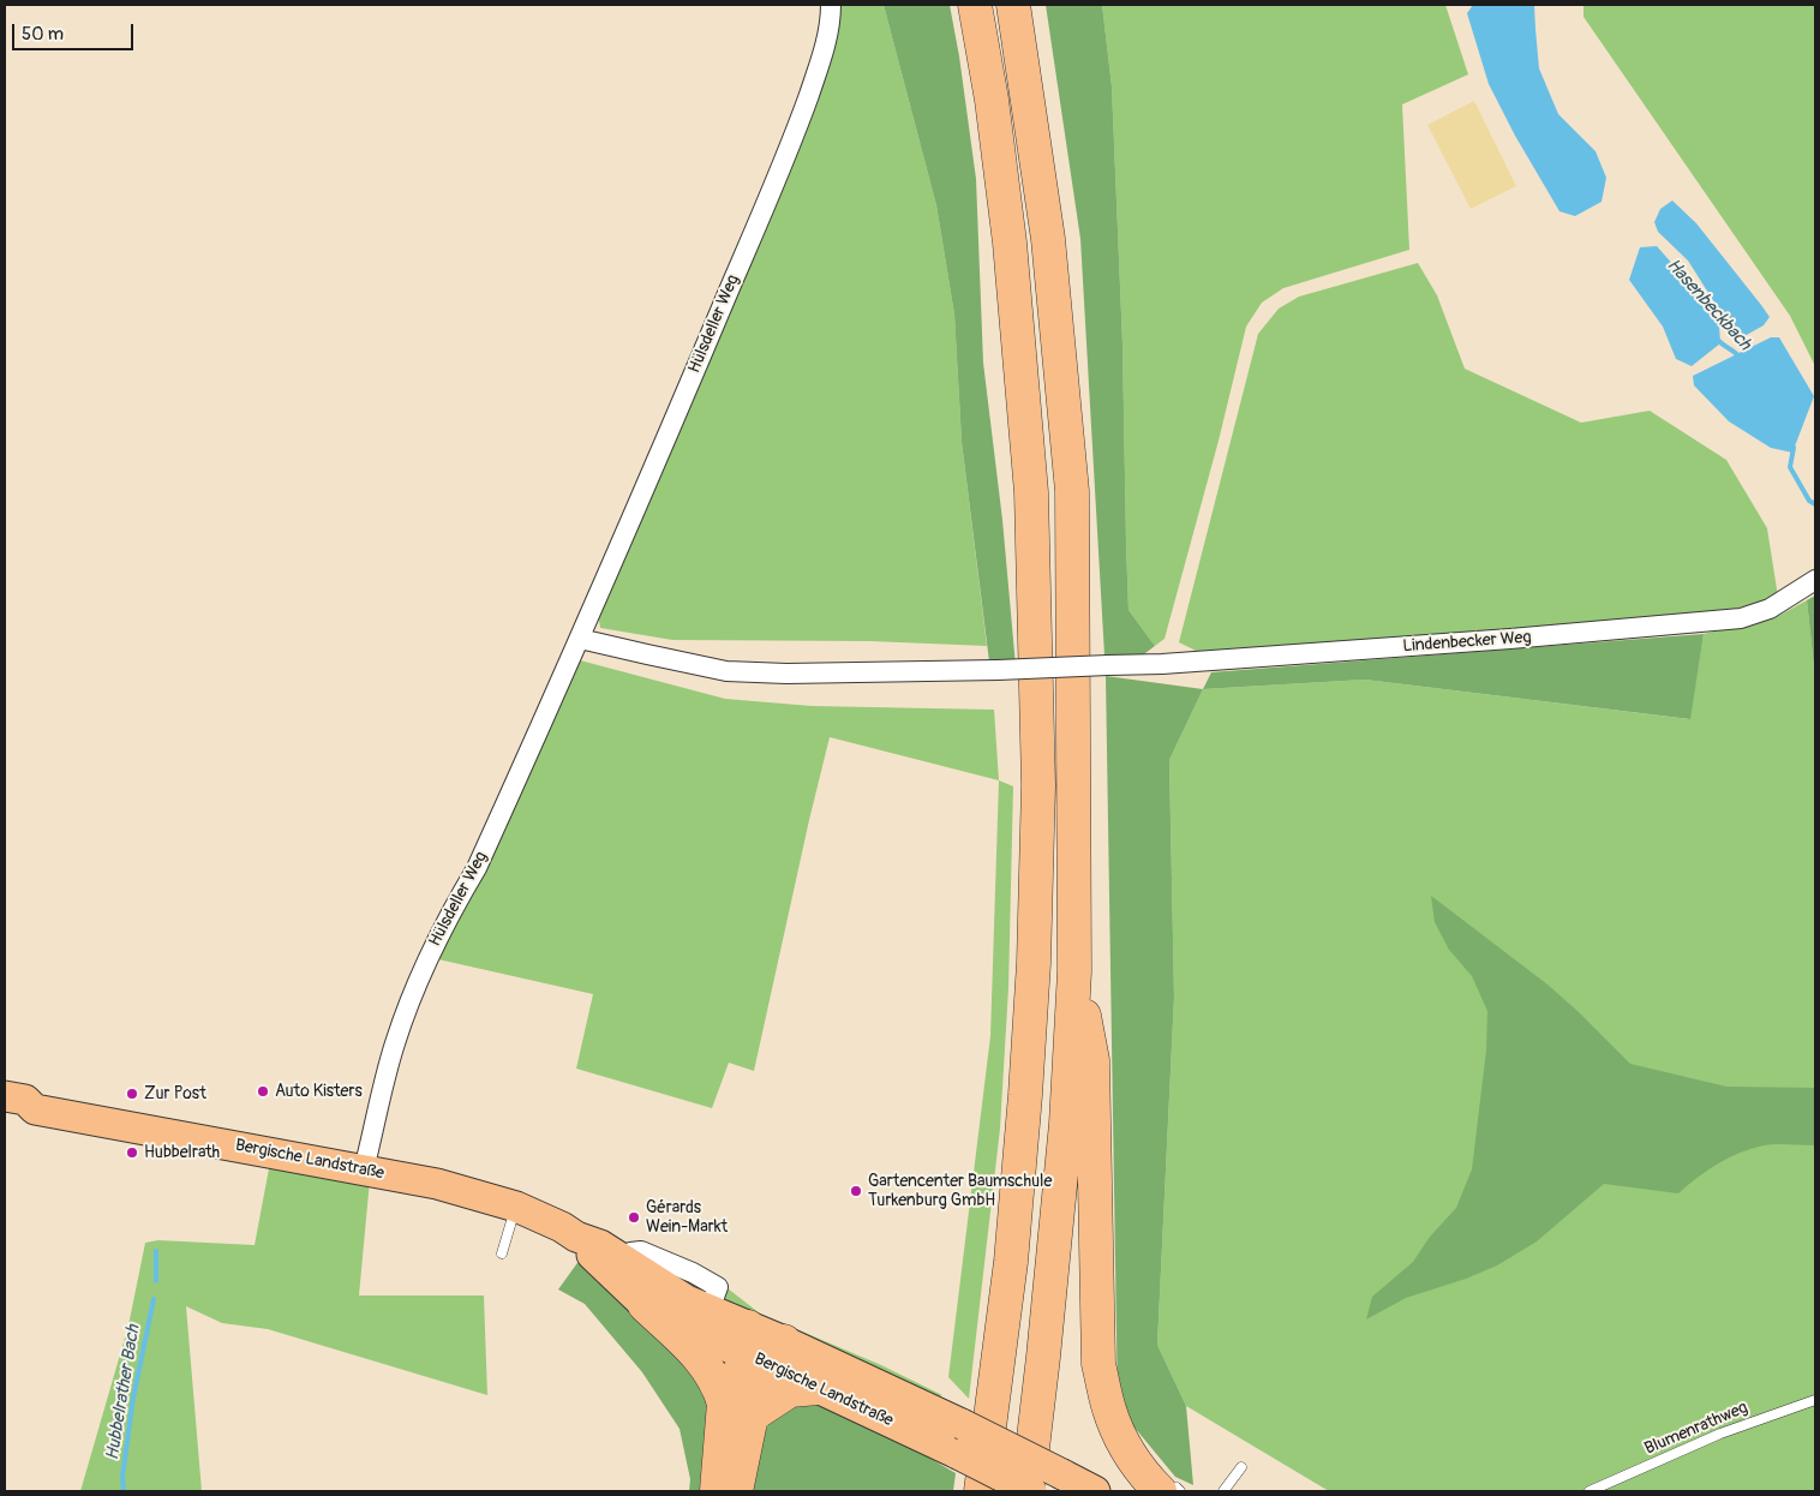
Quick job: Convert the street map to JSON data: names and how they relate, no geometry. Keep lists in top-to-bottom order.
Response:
{
  "streets": {
    "main road": ["Bergische Landstraße"],
    "street": ["Hülsdeller Weg", "Lindenbecker Weg"],
    "lane": ["Blumenrathweg"]
  },
  "crossings": [
    ["Hülsdeller Weg", "Lindenbecker Weg"],
    ["Hülsdeller Weg", "Bergische Landstraße"]
  ],
  "water": ["Hasenbeckbach", "Hubbelrather Bach"],
  "places": [
    "Auto Kisters",
    "Zur Post",
    "Hubbelrath",
    "Gartencenter Baumschule Turkenburg GmbH",
    "Gérards Wein-Markt"
  ],
  "scale_bar": "50 m"
}
